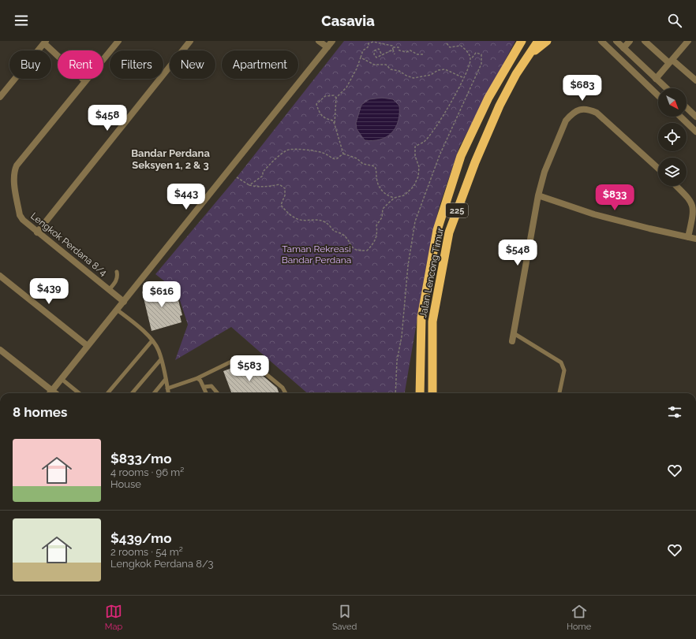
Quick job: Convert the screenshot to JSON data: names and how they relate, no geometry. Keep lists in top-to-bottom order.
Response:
{
  "streets": {
    "highway": ["225", "Jalan Lencong Timur"],
    "street": ["Lengkok Perdana 8/4"]
  },
  "districts": ["Bandar Perdana Seksyen 1, 2 & 3"],
  "parks": ["Taman Rekreasi Bandar Perdana"],
  "north": "bottom right",
  "page": {
    "header": "Casavia",
    "chip": [
      "Buy",
      "Rent",
      "Filters",
      "New",
      "Apartment"
    ],
    "price": [
      "$683",
      "$458",
      "$443",
      "$833",
      "$548",
      "$439",
      "$616",
      "$583"
    ],
    "heading": "8 homes",
    "list": [
      {
        "name": "$833/mo",
        "note": "4 rooms · 96 m² · House"
      },
      {
        "name": "$439/mo",
        "note": "2 rooms · 54 m² · Lengkok Perdana 8/3"
      }
    ],
    "tabs": ["Map", "Saved", "Home"]
  }
}
